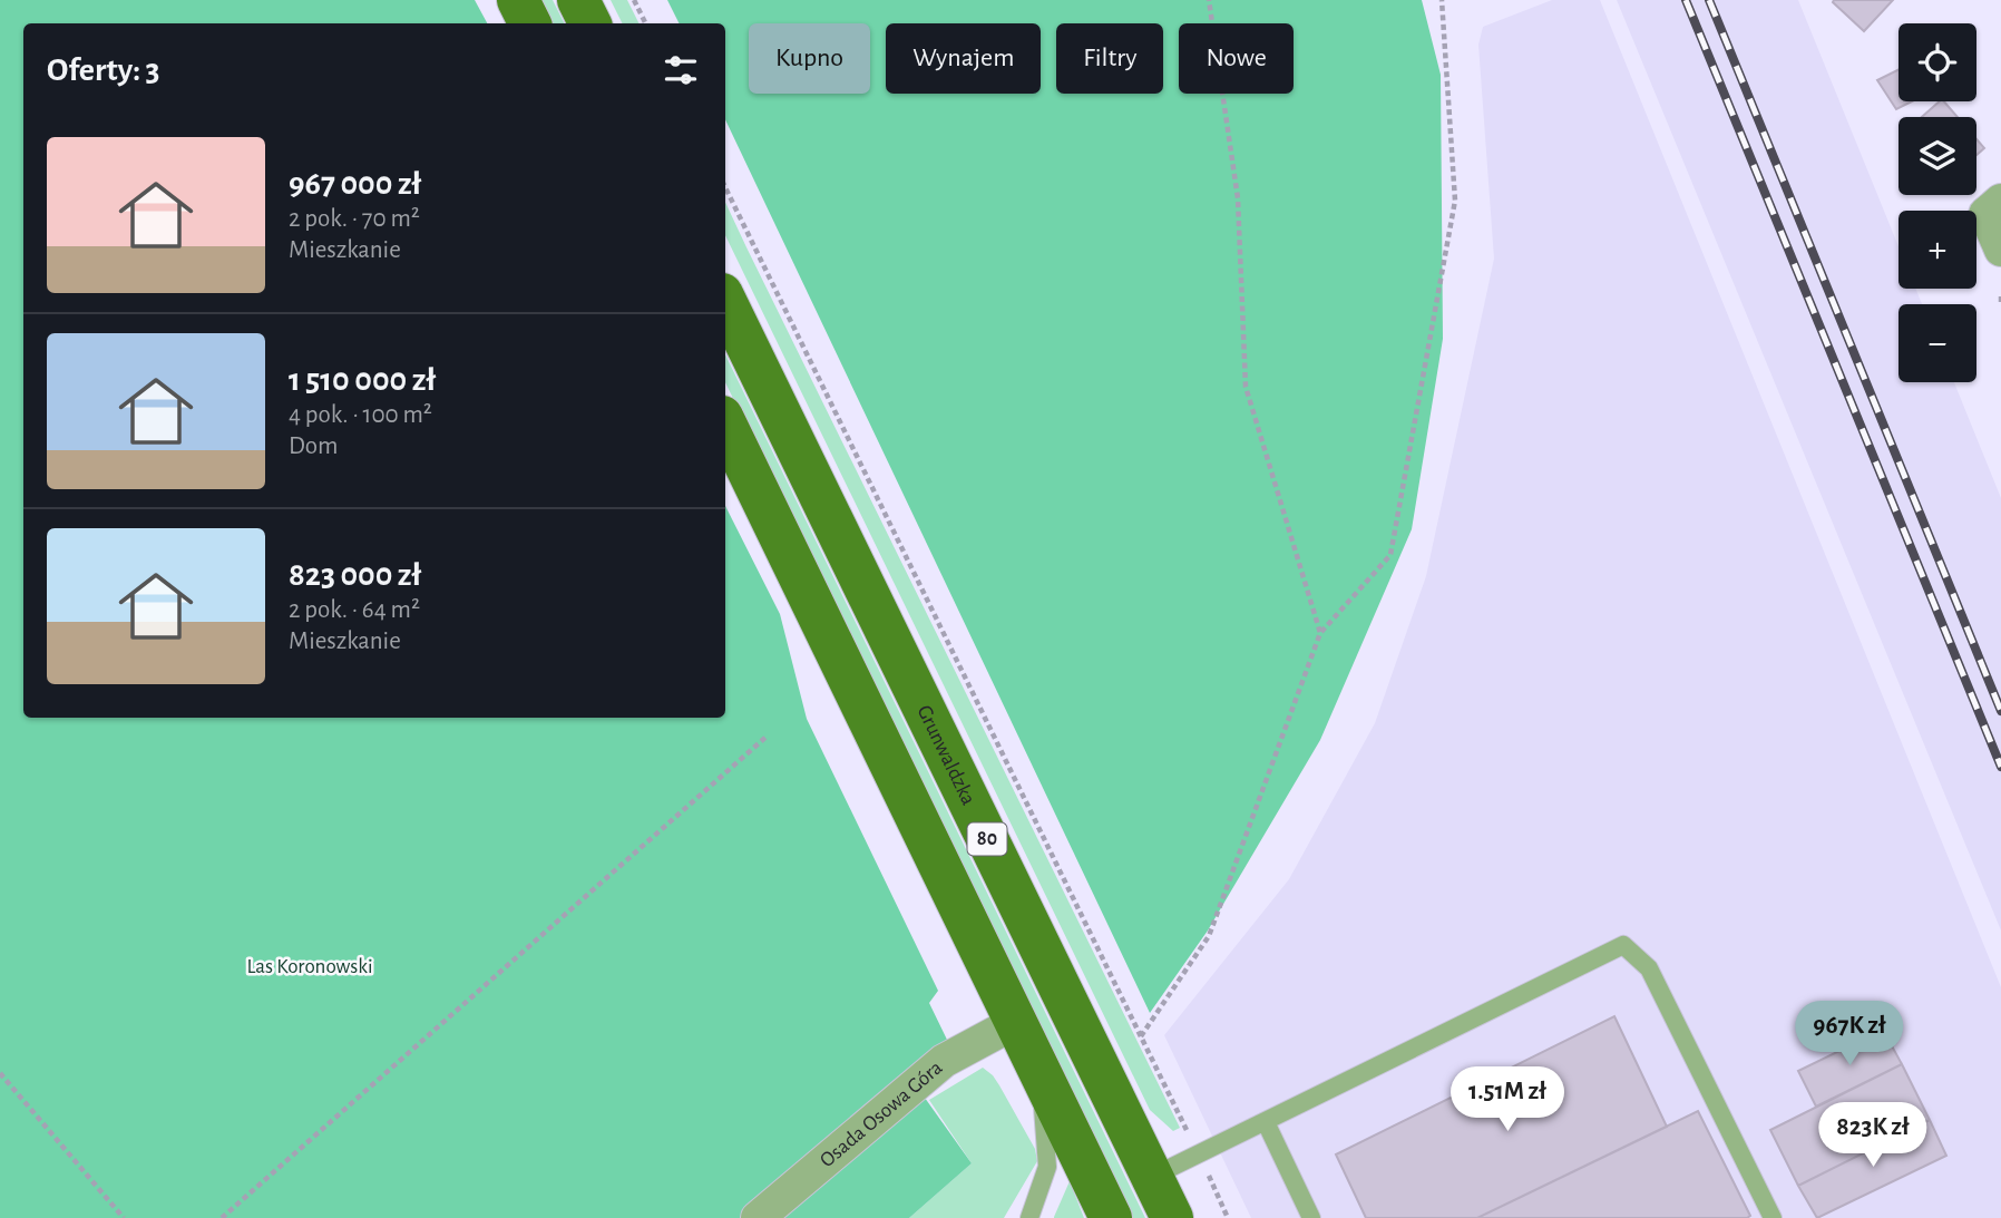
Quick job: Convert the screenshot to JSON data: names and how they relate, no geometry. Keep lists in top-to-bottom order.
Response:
{
  "streets": {
    "main road": ["Grunwaldzka", "80"],
    "street": ["Osada Osowa Góra"]
  },
  "crossings": [
    ["80", "Osada Osowa Góra"]
  ],
  "parks": ["Las Koronowski"],
  "page": {
    "map_buttons": ["+", "−"],
    "chip": [
      "Kupno",
      "Wynajem",
      "Filtry",
      "Nowe"
    ],
    "heading": "Oferty: 3",
    "list": [
      {
        "name": "967 000 zł",
        "note": "2 pok. · 70 m² · Mieszkanie"
      },
      {
        "name": "1 510 000 zł",
        "note": "4 pok. · 100 m² · Dom"
      },
      {
        "name": "823 000 zł",
        "note": "2 pok. · 64 m² · Mieszkanie"
      }
    ],
    "price": ["967K zł", "1.51M zł", "823K zł"]
  }
}
